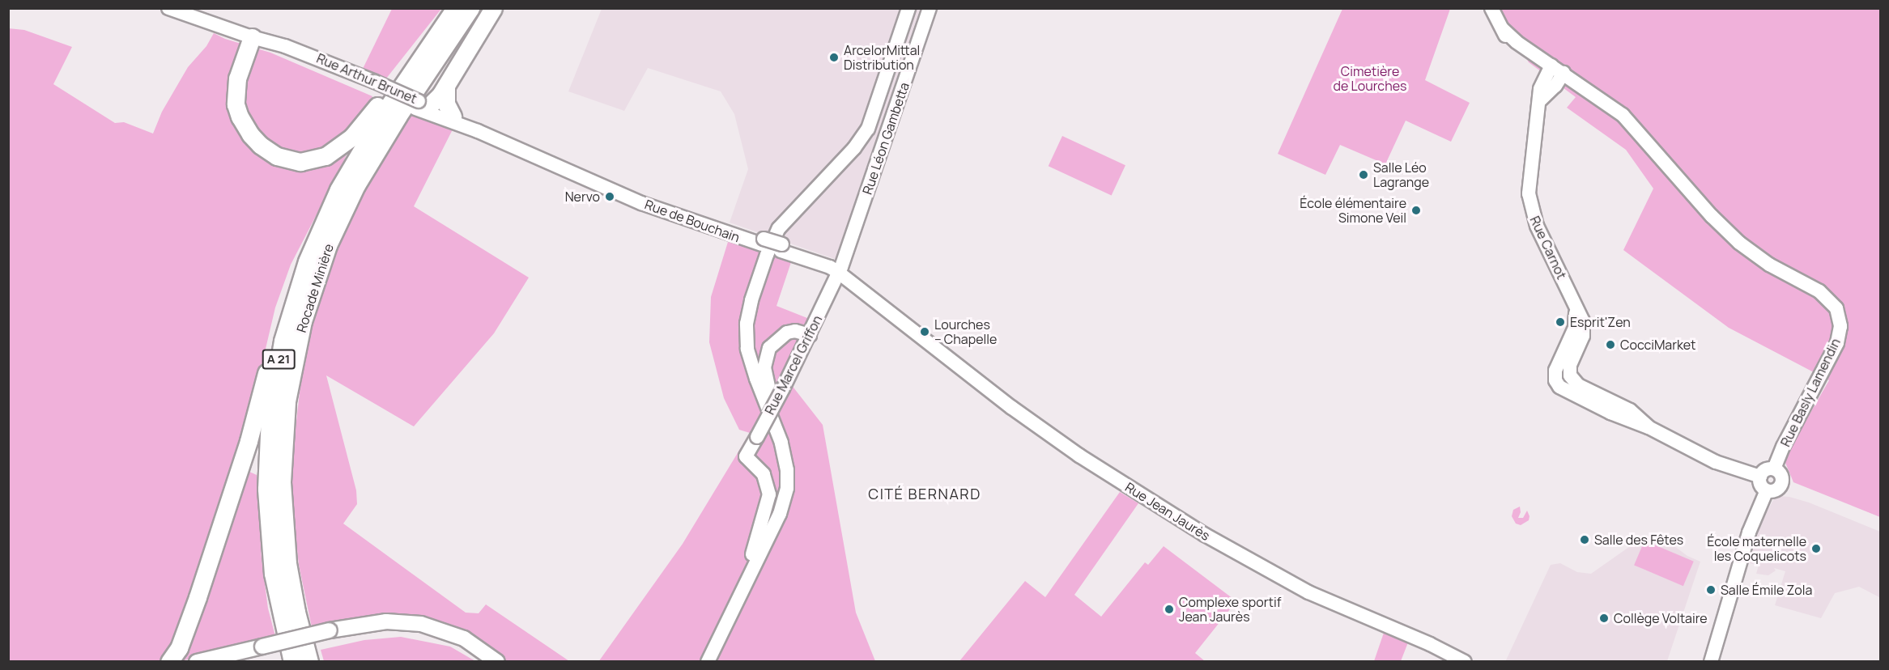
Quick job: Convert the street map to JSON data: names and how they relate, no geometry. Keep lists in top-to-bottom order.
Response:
{
  "streets": {
    "highway": ["Rocade Minière", "A 21"],
    "street": [
      "Rue Arthur Brunet",
      "Rue Léon Gambetta",
      "Rue de Bouchain",
      "Rue Carnot",
      "Rue Marcel Griffon",
      "Rue Basly Lamendin",
      "Rue Jean Jaurès"
    ]
  },
  "crossings": [
    ["Rue Arthur Brunet", "Rue de Bouchain"],
    ["Rue Léon Gambetta", "Rue de Bouchain"],
    ["Rue Léon Gambetta", "Rue Marcel Griffon"],
    ["Rue Léon Gambetta", "Rue Jean Jaurès"],
    ["Rue de Bouchain", "Rue Marcel Griffon"],
    ["Rue de Bouchain", "Rue Jean Jaurès"],
    ["Rue Carnot", "Rue Basly Lamendin"],
    ["Rue Marcel Griffon", "Rue Jean Jaurès"]
  ],
  "districts": ["CITÉ BERNARD"],
  "parks": ["Cimetière de Lourches"],
  "places": [
    "ArcelorMittal Distribution",
    "Salle Léo Lagrange",
    "Nervo",
    "École élémentaire Simone Veil",
    "Esprit'Zen",
    "Lourches – Chapelle",
    "CocciMarket",
    "Salle des Fêtes",
    "École maternelle les Coquelicots",
    "Salle Émile Zola",
    "Complexe sportif Jean Jaurès",
    "Collège Voltaire"
  ]
}
